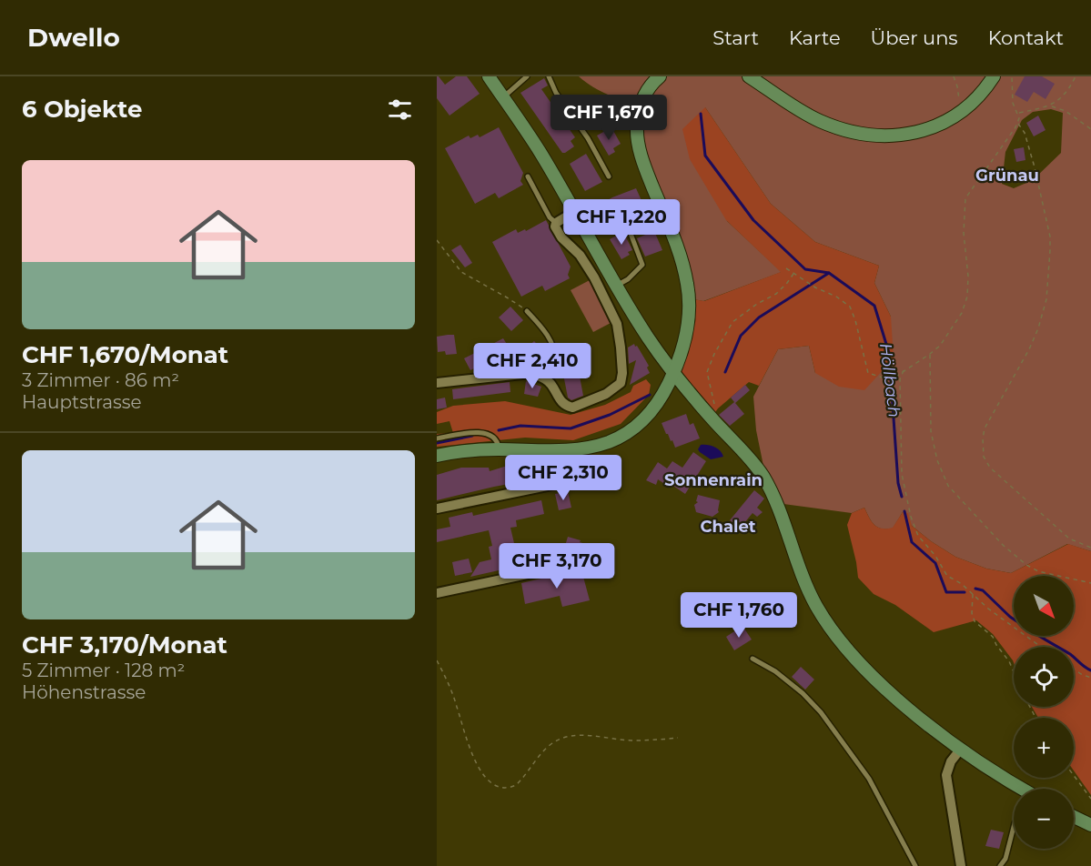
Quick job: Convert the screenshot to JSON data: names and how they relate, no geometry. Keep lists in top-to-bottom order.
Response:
{
  "districts": ["Grünau", "Sonnenrain", "Chalet"],
  "water": ["Höllbach"],
  "north": "bottom right",
  "page": {
    "header": "Dwello",
    "nav": [
      "Start",
      "Karte",
      "Über uns",
      "Kontakt"
    ],
    "heading": "6 Objekte",
    "price": [
      "CHF 1,670",
      "CHF 1,220",
      "CHF 2,410",
      "CHF 2,310",
      "CHF 3,170",
      "CHF 1,760"
    ],
    "list": [
      {
        "name": "CHF 1,670/Monat",
        "note": "3 Zimmer · 86 m² · Hauptstrasse"
      },
      {
        "name": "CHF 3,170/Monat",
        "note": "5 Zimmer · 128 m² · Höhenstrasse"
      }
    ],
    "map_buttons": ["+", "−"]
  }
}
